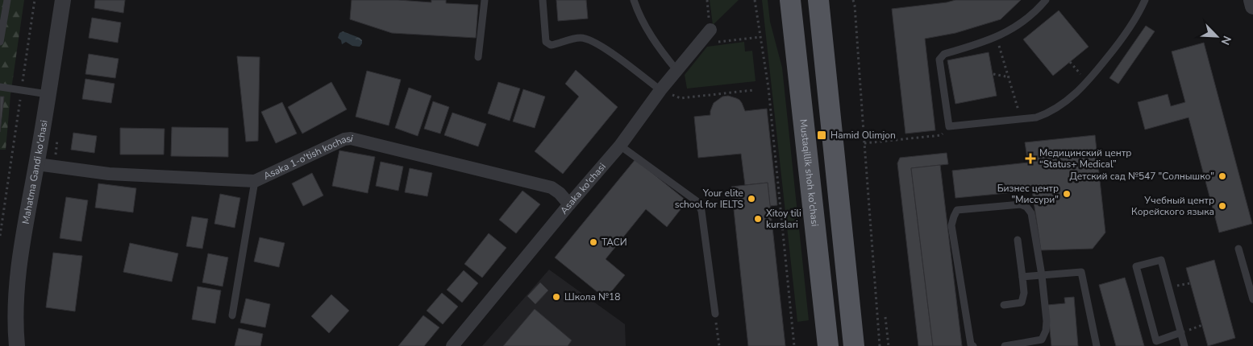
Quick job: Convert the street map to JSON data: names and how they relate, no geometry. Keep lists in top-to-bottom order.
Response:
{
  "streets": {
    "main road": ["Mustaqillik shoh ko'chasi"],
    "street": ["Asaka 1-o'tish kochasi", "Mahatma Gandi ko'chasi", "Asaka ko'chasi"]
  },
  "crossings": [
    ["Asaka 1-o'tish kochasi", "Mahatma Gandi ko'chasi"],
    ["Asaka 1-o'tish kochasi", "Asaka ko'chasi"]
  ],
  "places": {
    "transit": ["Hamid Olimjon"],
    "health": ["Медицинский центр “Status+ Medical”"],
    "other": [
      "Детский сад №547 \"Солнышко\"",
      "Бизнес центр \"Миссури\"",
      "Your elite school for IELTS",
      "Учебный центр Корейского языка",
      "Xitoy tili kurslari",
      "ТАСИ",
      "Школа №18"
    ]
  },
  "north": "bottom right"
}
